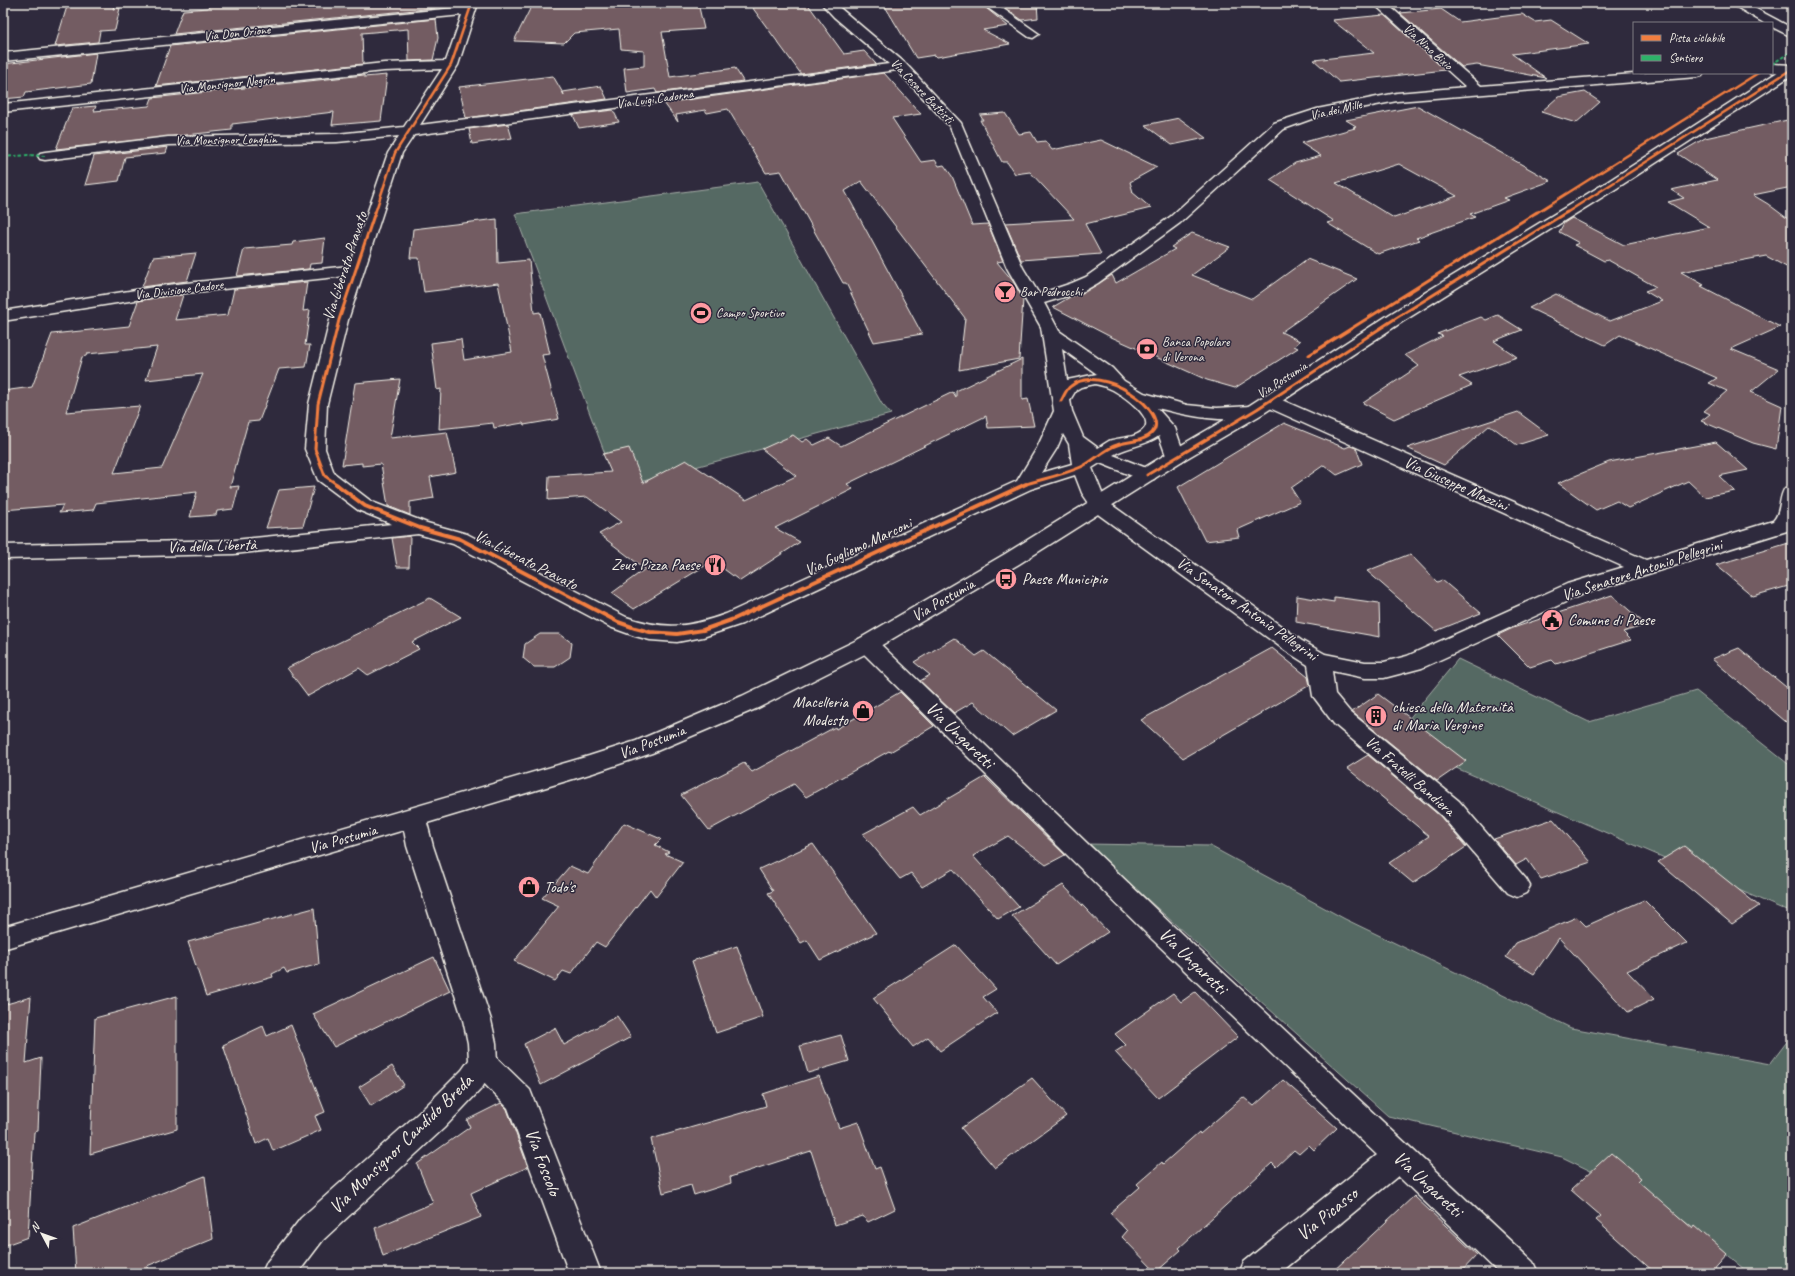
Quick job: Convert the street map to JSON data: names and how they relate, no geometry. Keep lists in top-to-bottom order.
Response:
{
  "streets": {
    "street": [
      "Via Don Orione",
      "Via Nino Bixio",
      "Via Monsignor Negrin",
      "Via Cesare Battisti",
      "Via Luigi Cadorna",
      "Via dei Mille",
      "Via Monsignor Longhin",
      "Via Liberato Pravato",
      "Via Divisione Cadore",
      "Via Postumia",
      "Via Giuseppe Mazzini",
      "Via della Libertà",
      "Via Gugliemo Marconi",
      "Via Senatore Antonio Pellegrini",
      "Via Ungaretti",
      "Via Fratelli Bandiera",
      "Via Monsignor Candido Breda",
      "Via Foscolo",
      "Via Picasso"
    ]
  },
  "crossings": [
    ["Via Don Orione", "Via Liberato Pravato"],
    ["Via Nino Bixio", "Via dei Mille"],
    ["Via Monsignor Negrin", "Via Liberato Pravato"],
    ["Via Cesare Battisti", "Via Luigi Cadorna"],
    ["Via Cesare Battisti", "Via dei Mille"],
    ["Via Luigi Cadorna", "Via Monsignor Longhin"],
    ["Via Luigi Cadorna", "Via Liberato Pravato"],
    ["Via Monsignor Longhin", "Via Liberato Pravato"],
    ["Via Liberato Pravato", "Via Divisione Cadore"],
    ["Via Liberato Pravato", "Via della Libertà"],
    ["Via Liberato Pravato", "Via Gugliemo Marconi"],
    ["Via Postumia", "Via Giuseppe Mazzini"],
    ["Via Postumia", "Via Senatore Antonio Pellegrini"],
    ["Via Postumia", "Via Ungaretti"],
    ["Via Postumia", "Via Monsignor Candido Breda"],
    ["Via Giuseppe Mazzini", "Via Senatore Antonio Pellegrini"],
    ["Via Senatore Antonio Pellegrini", "Via Fratelli Bandiera"],
    ["Via Ungaretti", "Via Picasso"],
    ["Via Monsignor Candido Breda", "Via Foscolo"]
  ],
  "places": {
    "bar": ["Bar Pedrocchi"],
    "sports": ["Campo Sportivo"],
    "bank": ["Banca Popolare di Verona"],
    "restaurant": ["Zeus Pizza Paese"],
    "bus stop": ["Paese Municipio"],
    "public building": ["Comune di Paese"],
    "shop": ["Macelleria Modesto", "Todo's"],
    "building": ["chiesa della Maternità di Maria Vergine"]
  },
  "legend": ["Pista ciclabile", "Sentiero"],
  "north": "top left"
}
